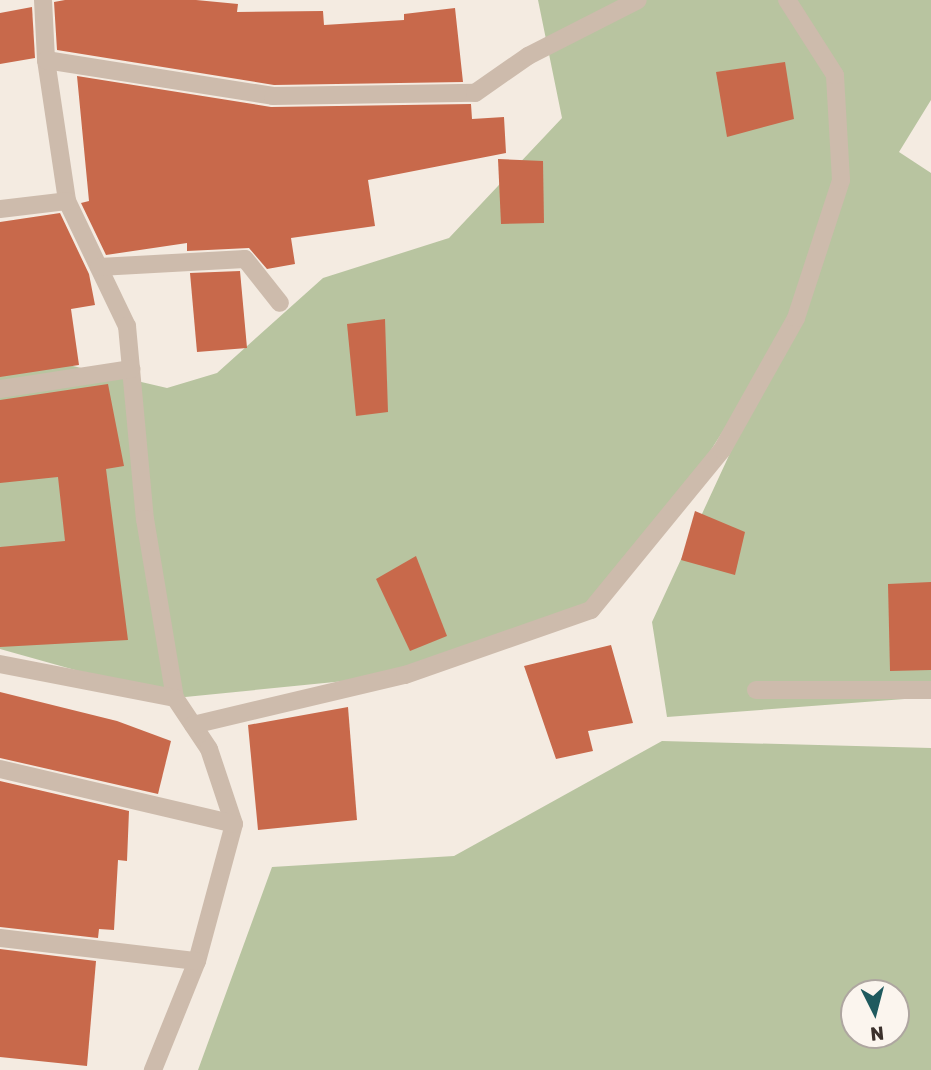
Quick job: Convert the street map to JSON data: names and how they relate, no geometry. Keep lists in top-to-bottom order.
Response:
{
  "north": "bottom"
}
